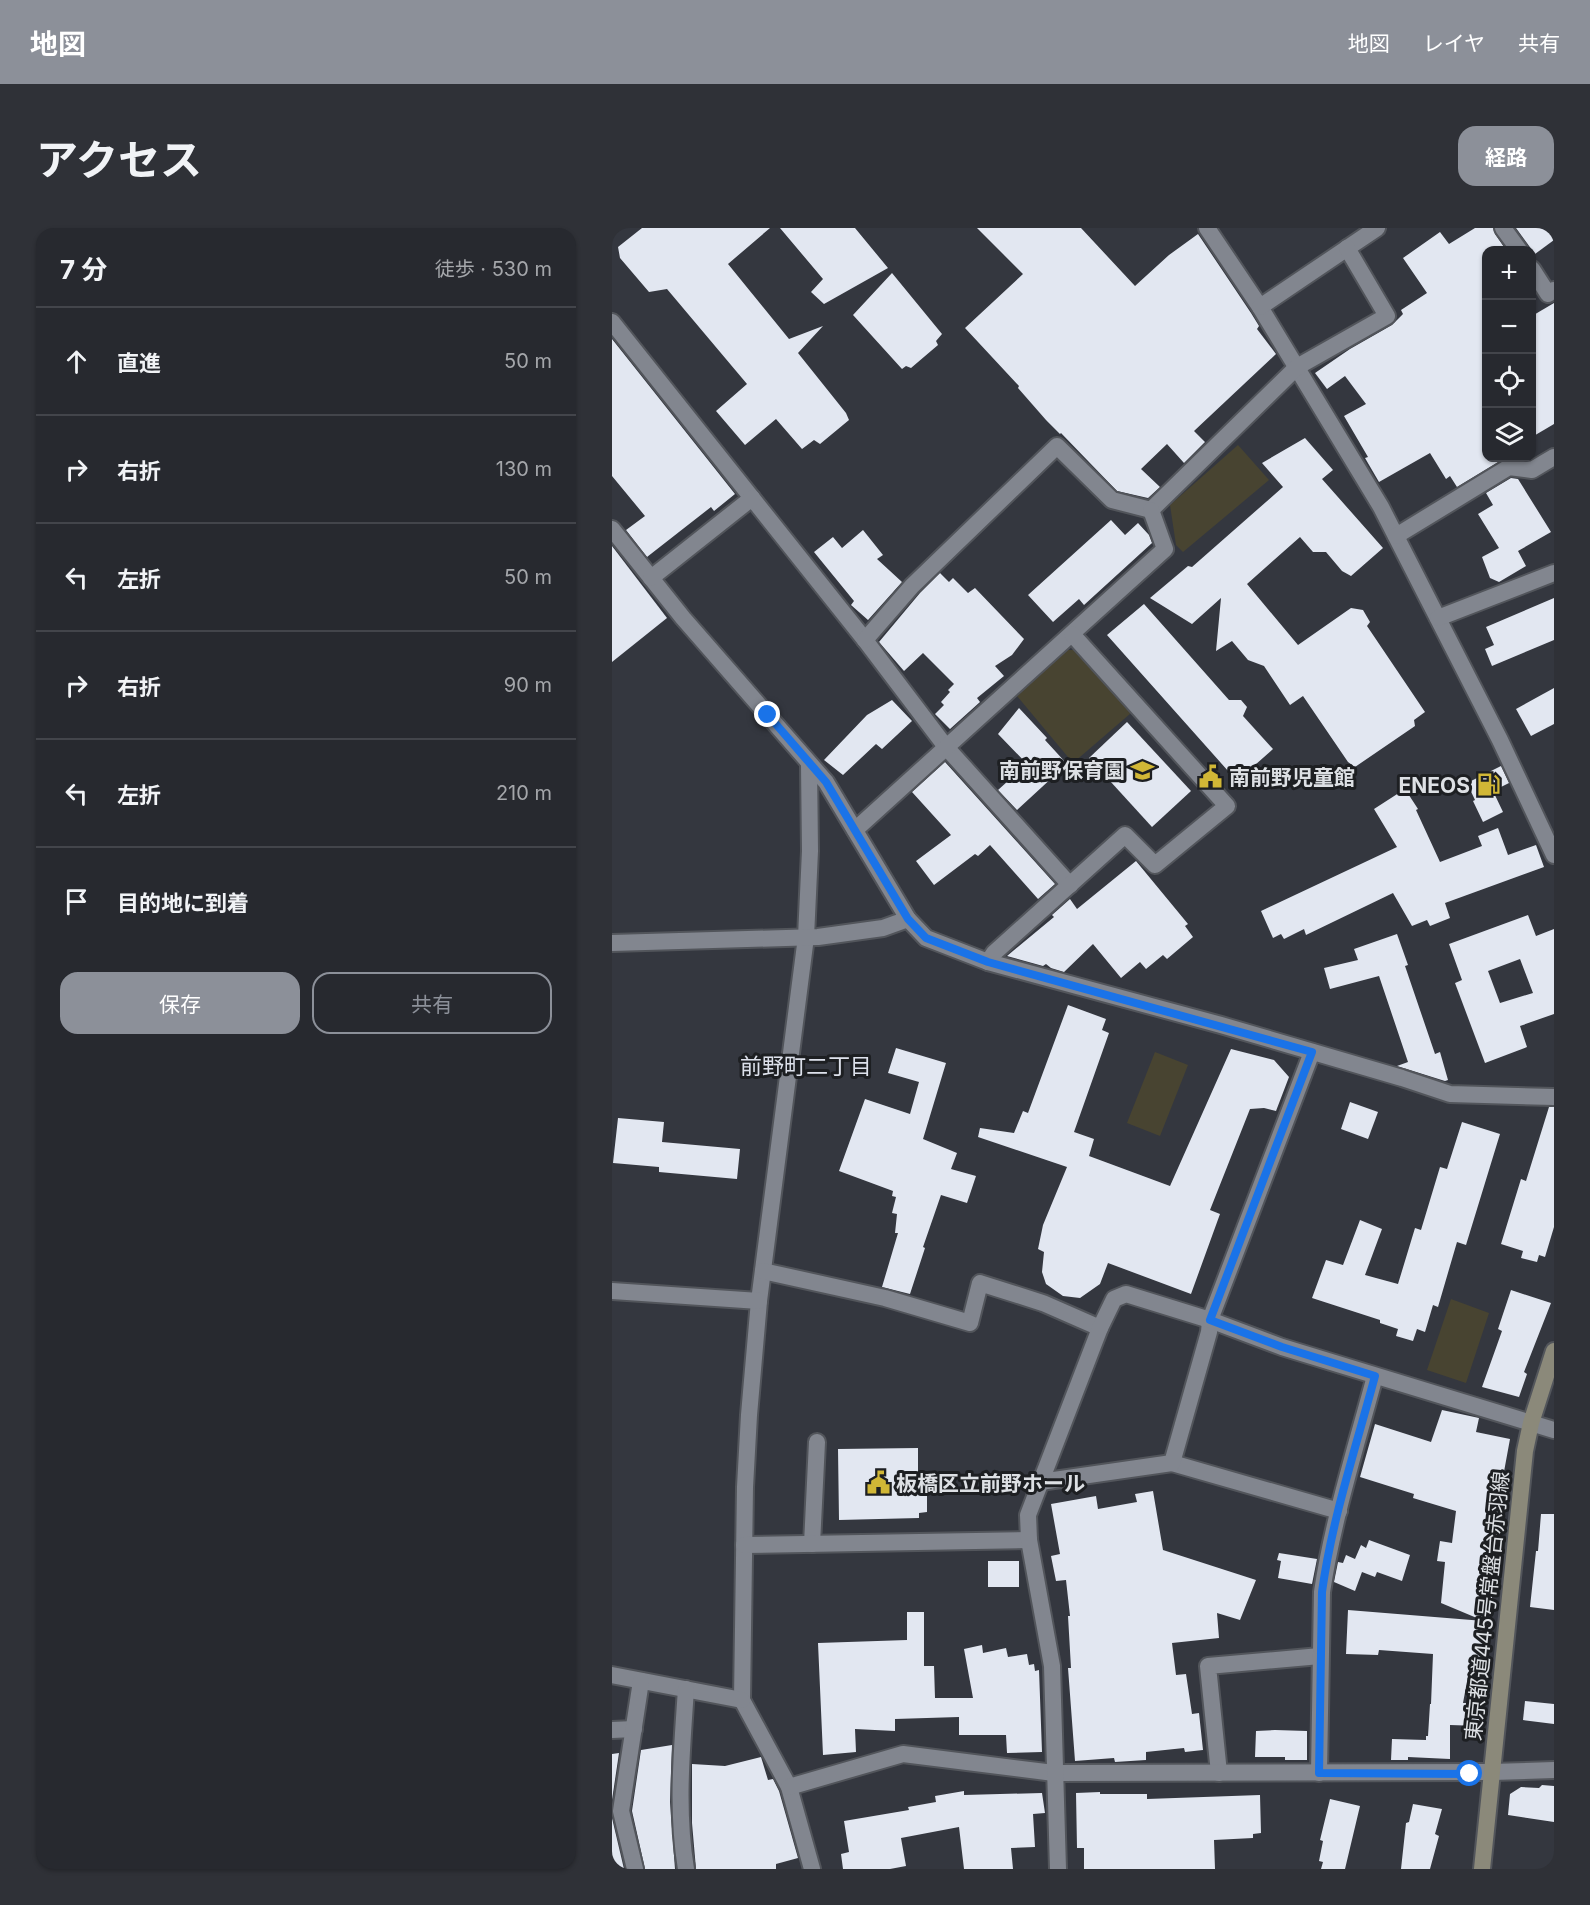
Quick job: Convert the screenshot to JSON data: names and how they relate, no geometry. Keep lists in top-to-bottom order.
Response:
{
  "streets": {
    "main road": ["東京都道445号常盤台赤羽線"]
  },
  "districts": ["前野町二丁目"],
  "places": {
    "school or university": ["南前野保育園"],
    "public building": ["南前野児童館", "板橋区立前野ホール"],
    "fuel station": ["ENEOS"]
  },
  "page": {
    "header": "地図",
    "nav": ["地図", "レイヤ", "共有"],
    "title": "アクセス",
    "buttons": [
      "経路",
      ["保存", "共有"]
    ],
    "heading": ["7 分", "徒歩 · 530 m"],
    "map_buttons": ["+", "−"],
    "list": [
      ["直進", "50 m"],
      ["右折", "130 m"],
      ["左折", "50 m"],
      ["右折", "90 m"],
      ["左折", "210 m"],
      "目的地に到着"
    ]
  }
}
